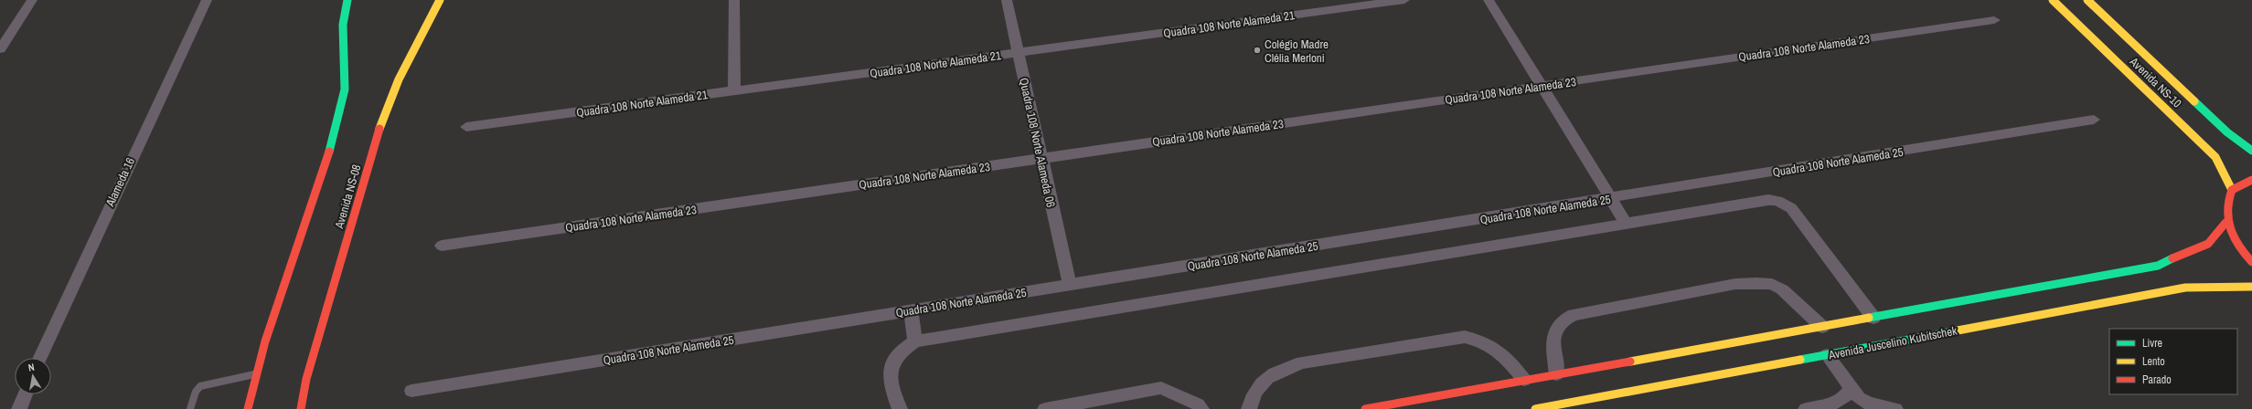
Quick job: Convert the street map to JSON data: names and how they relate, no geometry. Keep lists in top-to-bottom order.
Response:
{
  "streets": {
    "main road": ["Avenida NS-10", "Avenida NS-08", "Avenida Juscelino Kubitschek"],
    "street": [
      "Quadra 108 Norte Alameda 21",
      "Quadra 108 Norte Alameda 23",
      "Quadra 108 Norte Alameda 06",
      "Quadra 108 Norte Alameda 25",
      "Alameda 16"
    ]
  },
  "crossings": [
    ["Quadra 108 Norte Alameda 21", "Quadra 108 Norte Alameda 06"],
    ["Quadra 108 Norte Alameda 23", "Quadra 108 Norte Alameda 06"],
    ["Quadra 108 Norte Alameda 06", "Quadra 108 Norte Alameda 25"]
  ],
  "places": ["Colégio Madre Clélia Merloni"],
  "legend": ["Livre", "Lento", "Parado"],
  "north": "top"
}
